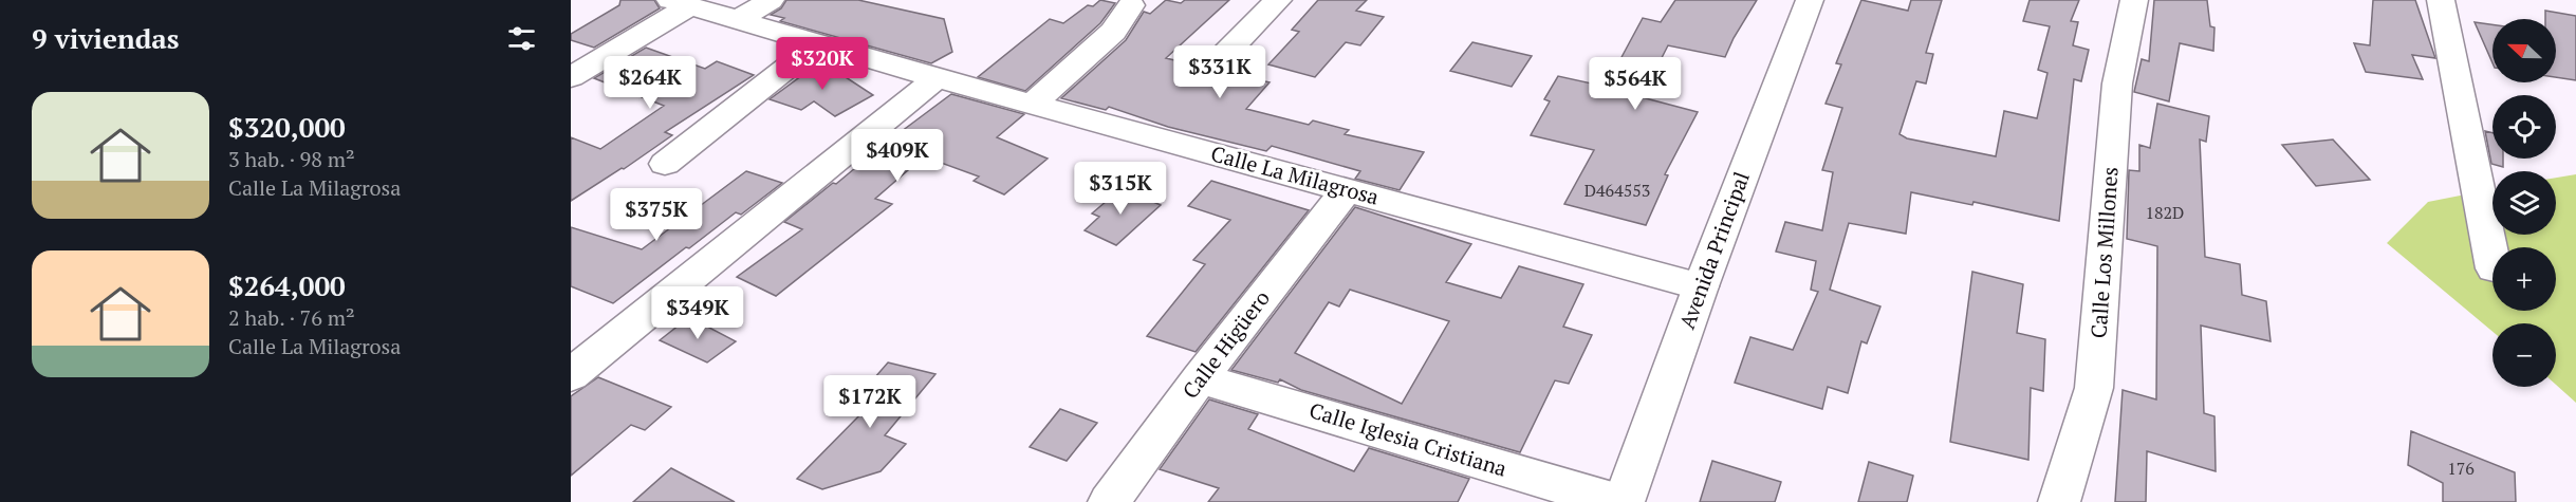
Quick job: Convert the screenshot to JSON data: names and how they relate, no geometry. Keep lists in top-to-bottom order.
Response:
{
  "streets": {
    "street": [
      "Calle La Milagrosa",
      "Avenida Principal",
      "Calle Los Millones",
      "Calle Higüero",
      "Calle Iglesia Cristiana"
    ]
  },
  "crossings": [
    ["Calle La Milagrosa", "Avenida Principal"],
    ["Calle La Milagrosa", "Calle Higüero"],
    ["Calle Higüero", "Calle Iglesia Cristiana"]
  ],
  "house_numbers": ["D464553", "182D", "176"],
  "north": "left",
  "page": {
    "heading": "9 viviendas",
    "map_buttons": ["+", "−"],
    "price": [
      "$320K",
      "$331K",
      "$264K",
      "$564K",
      "$409K",
      "$315K",
      "$375K",
      "$349K",
      "$172K"
    ],
    "list": [
      {
        "name": "$320,000",
        "note": "3 hab. · 98 m² · Calle La Milagrosa"
      },
      {
        "name": "$264,000",
        "note": "2 hab. · 76 m² · Calle La Milagrosa"
      }
    ]
  }
}
